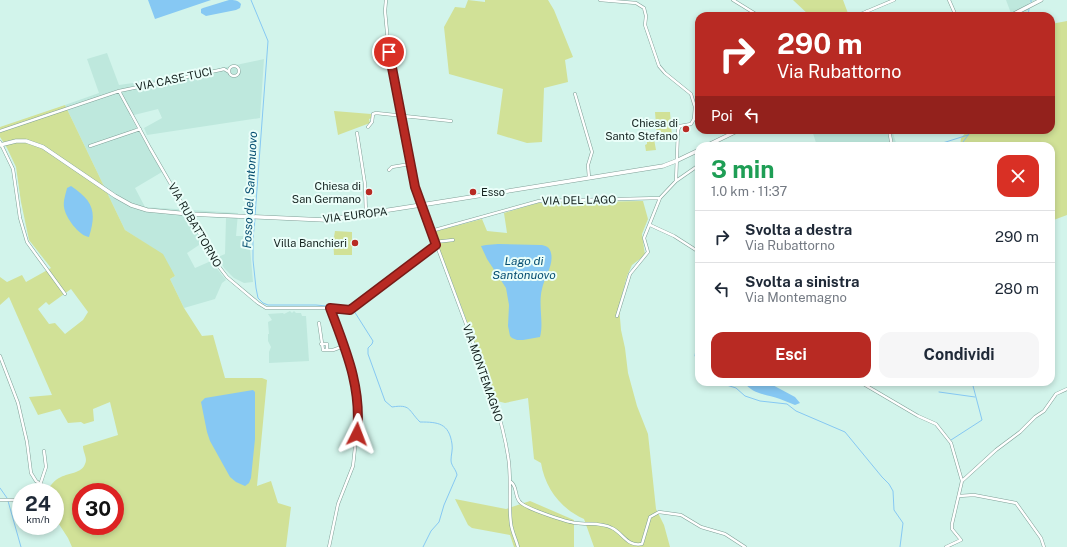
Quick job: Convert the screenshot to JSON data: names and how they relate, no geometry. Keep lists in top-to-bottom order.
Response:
{
  "streets": {
    "main road": ["VIA EUROPA"],
    "street": [
      "VIA CASE TUCI",
      "VIA DEL LAGO",
      "VIA RUBATTORNO",
      "VIA MONTEMAGNO"
    ]
  },
  "crossings": [
    ["VIA CASE TUCI", "VIA RUBATTORNO"],
    ["VIA DEL LAGO", "VIA MONTEMAGNO"],
    ["VIA EUROPA", "VIA RUBATTORNO"],
    ["VIA EUROPA", "VIA MONTEMAGNO"],
    ["VIA RUBATTORNO", "VIA MONTEMAGNO"]
  ],
  "water": ["Fosso del Santonuovo", "Lago di Santonuovo"],
  "places": [
    "Chiesa di Santo Stefano",
    "Chiesa di San Germano",
    "Esso",
    "Villa Banchieri"
  ],
  "page": {
    "turn": ["290 m", "Via Rubattorno"],
    "then": "Poi",
    "heading": ["3 min", "1.0 km · 11:37"],
    "list": [
      {
        "name": "Svolta a destra",
        "note": "Via Rubattorno",
        "value": "290 m"
      },
      {
        "name": "Svolta a sinistra",
        "note": "Via Montemagno",
        "value": "280 m"
      }
    ],
    "buttons": ["Esci", "Condividi"],
    "speed": "24 km/h",
    "limit": "30"
  }
}
